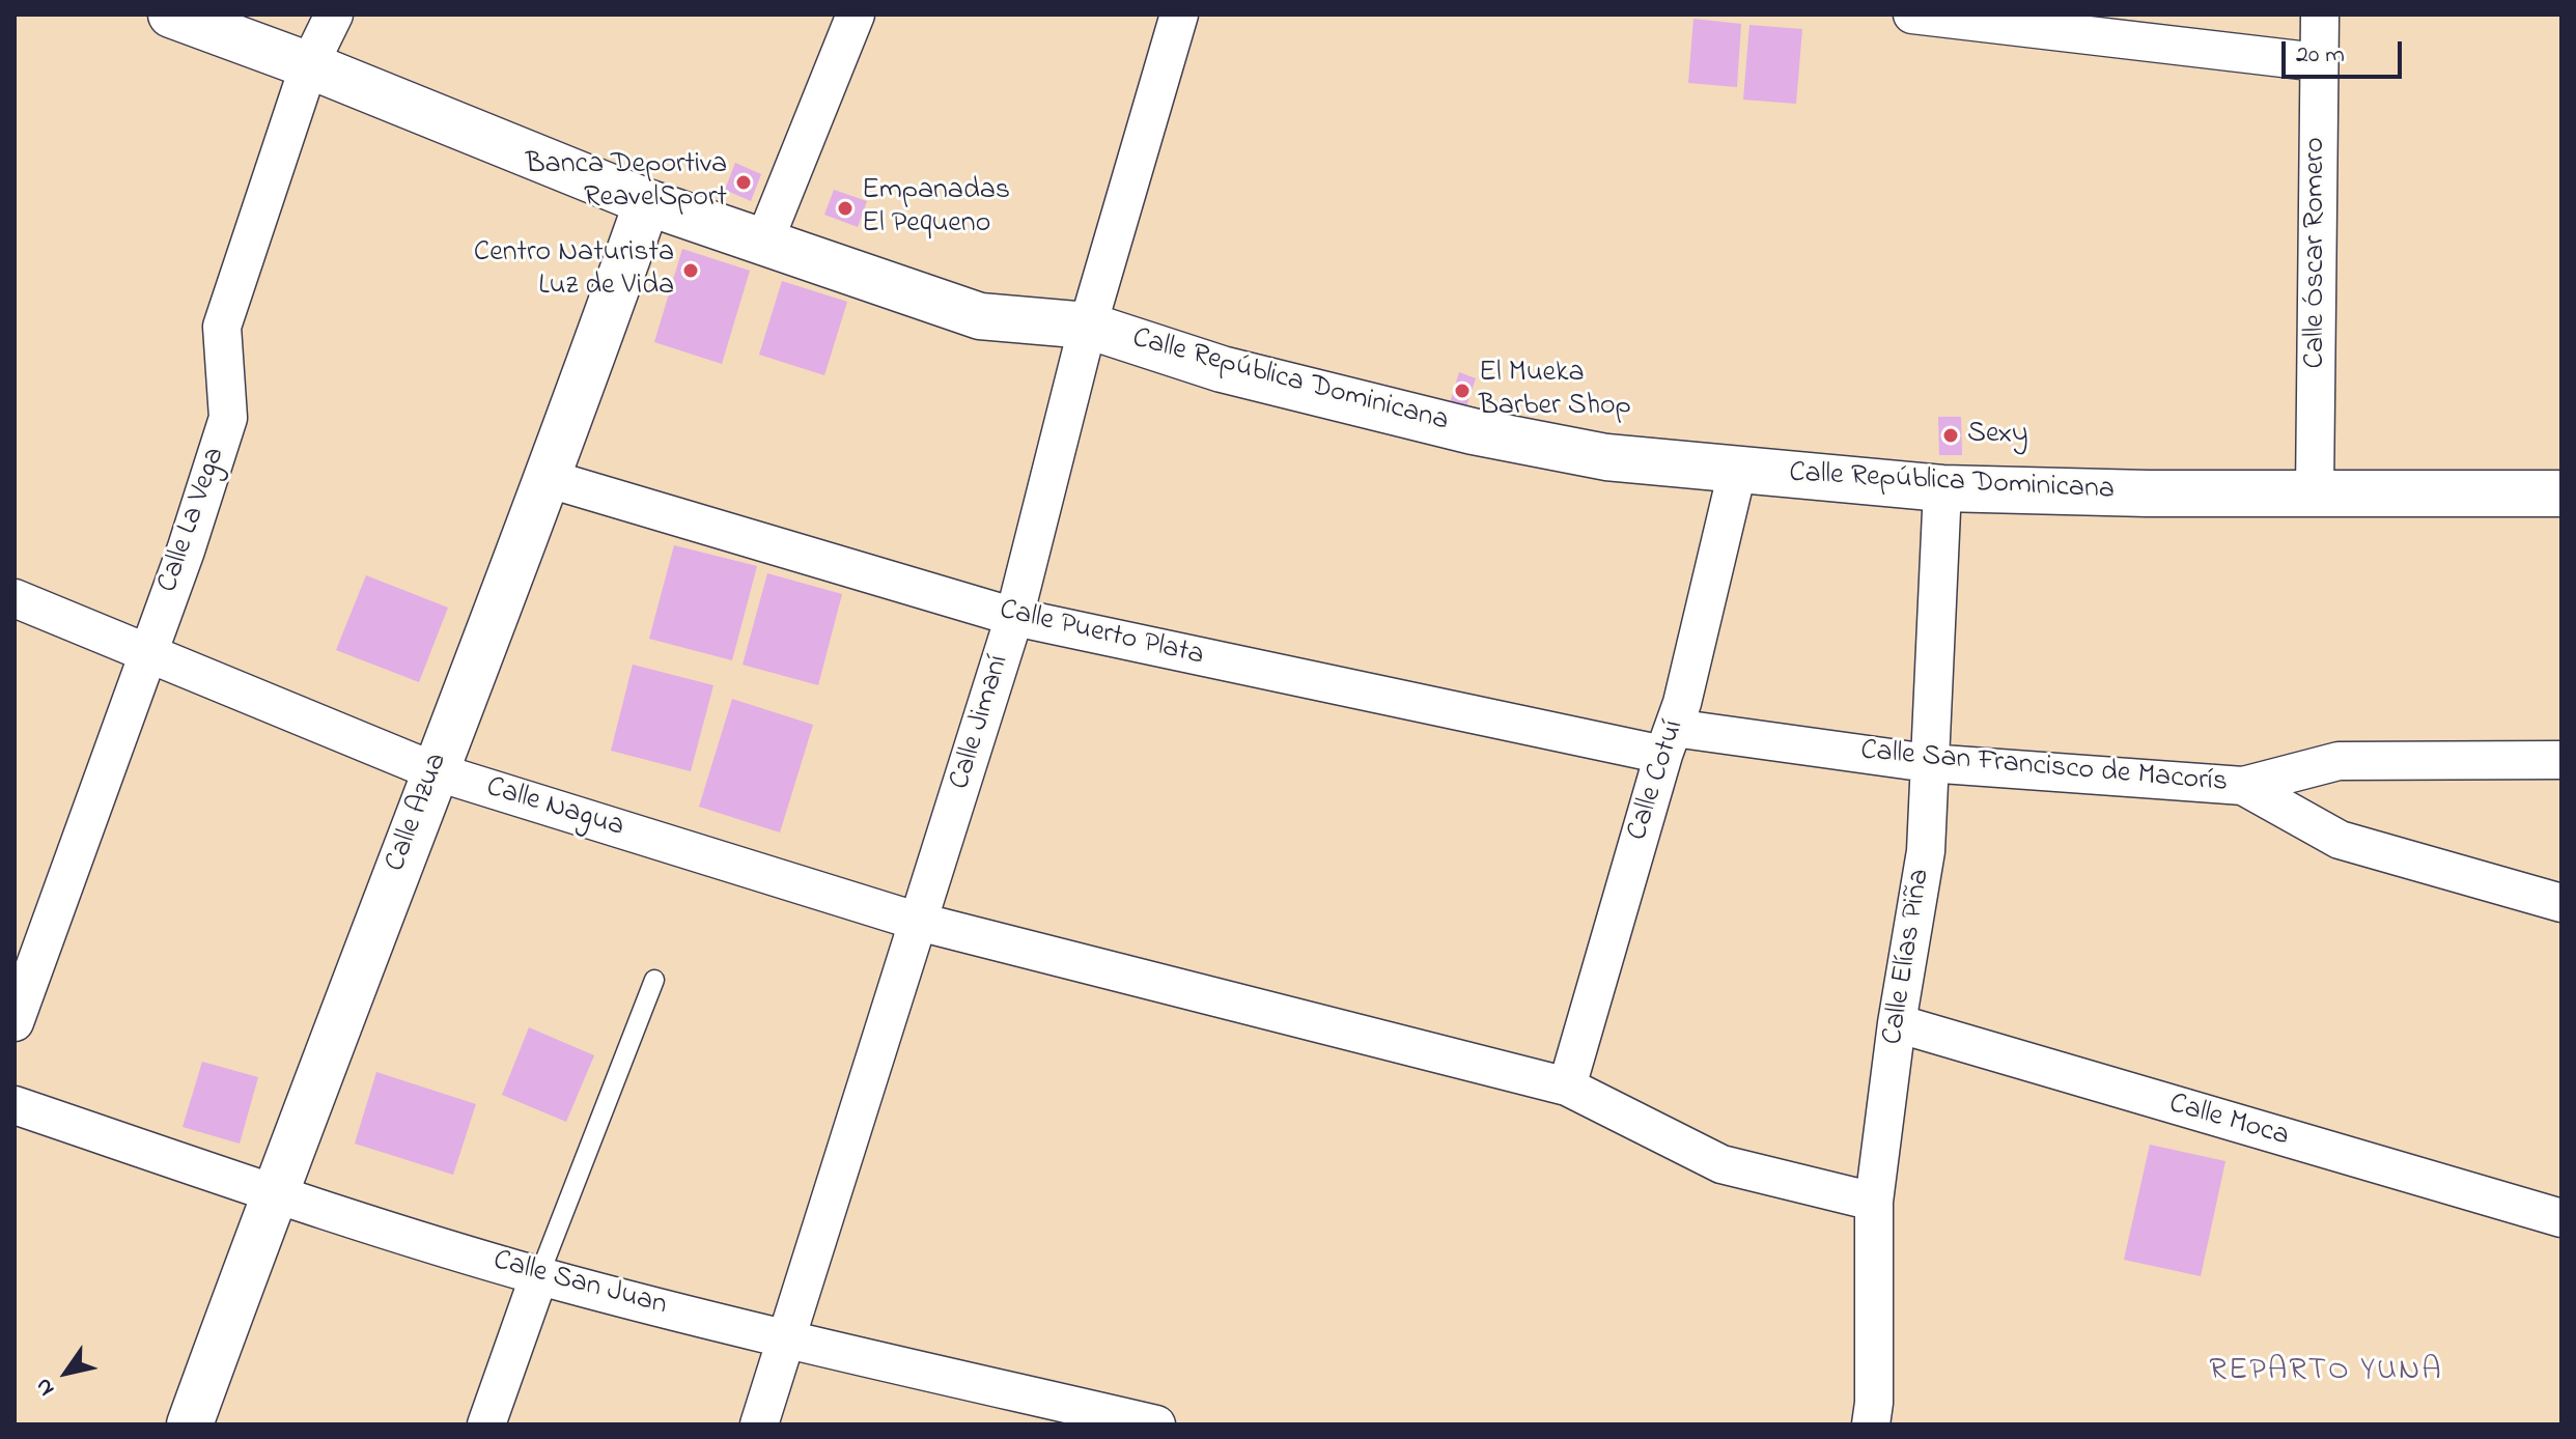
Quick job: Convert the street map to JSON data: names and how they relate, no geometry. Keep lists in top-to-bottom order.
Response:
{
  "streets": {
    "street": [
      "Calle Óscar Romero",
      "Calle República Dominicana",
      "Calle La Vega",
      "Calle Puerto Plata",
      "Calle Jimaní",
      "Calle San Francisco de Macorís",
      "Calle Cotuí",
      "Calle Nagua",
      "Calle Azua",
      "Calle Elías Piña",
      "Calle Moca",
      "Calle San Juan"
    ]
  },
  "crossings": [
    ["Calle Óscar Romero", "Calle República Dominicana"],
    ["Calle República Dominicana", "Calle La Vega"],
    ["Calle República Dominicana", "Calle Jimaní"],
    ["Calle República Dominicana", "Calle Cotuí"],
    ["Calle República Dominicana", "Calle Azua"],
    ["Calle República Dominicana", "Calle Elías Piña"],
    ["Calle La Vega", "Calle Nagua"],
    ["Calle Puerto Plata", "Calle Jimaní"],
    ["Calle Puerto Plata", "Calle San Francisco de Macorís"],
    ["Calle Puerto Plata", "Calle Cotuí"],
    ["Calle Puerto Plata", "Calle Azua"],
    ["Calle Jimaní", "Calle Nagua"],
    ["Calle Jimaní", "Calle San Juan"],
    ["Calle San Francisco de Macorís", "Calle Cotuí"],
    ["Calle San Francisco de Macorís", "Calle Elías Piña"],
    ["Calle Cotuí", "Calle Nagua"],
    ["Calle Nagua", "Calle Azua"],
    ["Calle Nagua", "Calle Elías Piña"],
    ["Calle Azua", "Calle San Juan"],
    ["Calle Elías Piña", "Calle Moca"]
  ],
  "districts": ["REPARTO YUNA"],
  "places": [
    "Banca Deportiva ReavelSport",
    "Empanadas El Pequeno",
    "Centro Naturista Luz de Vida",
    "El Mueka Barber Shop",
    "Sexy"
  ],
  "scale_bar": "20 m",
  "north": "bottom left"
}
